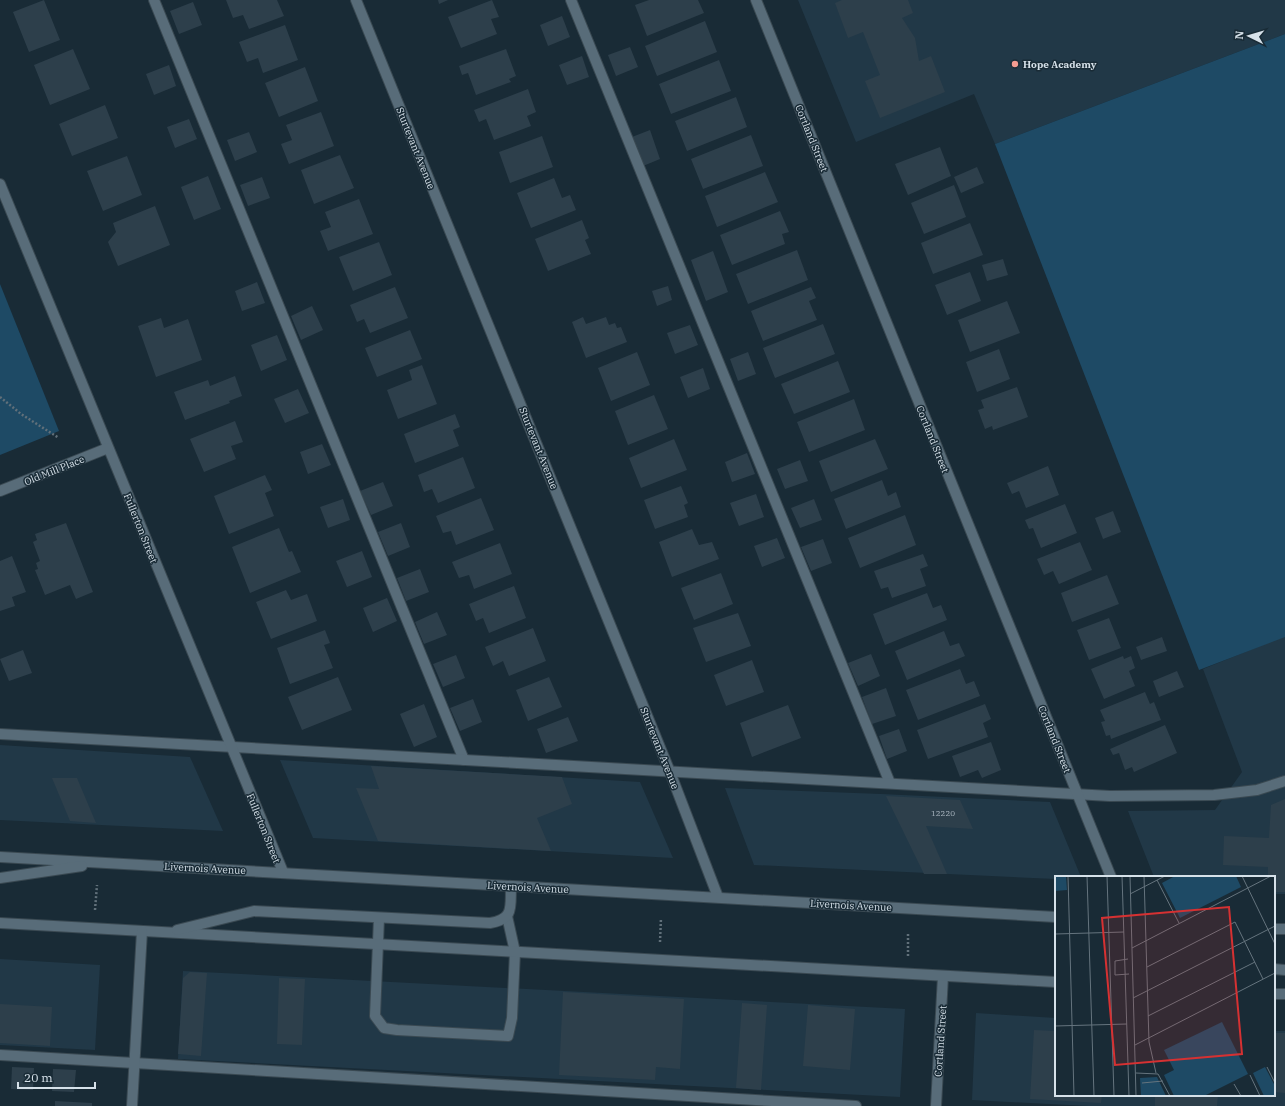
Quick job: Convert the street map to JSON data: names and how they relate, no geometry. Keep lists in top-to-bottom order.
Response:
{
  "streets": {
    "street": [
      "Cortland Street",
      "Sturtevant Avenue",
      "Old Mill Place",
      "Fullerton Street",
      "Livernois Avenue"
    ]
  },
  "crossings": [
    ["Sturtevant Avenue", "Livernois Avenue"],
    ["Old Mill Place", "Fullerton Street"],
    ["Fullerton Street", "Livernois Avenue"]
  ],
  "places": ["Hope Academy"],
  "house_numbers": ["12220"],
  "scale_bar": "20 m",
  "north": "left"
}
